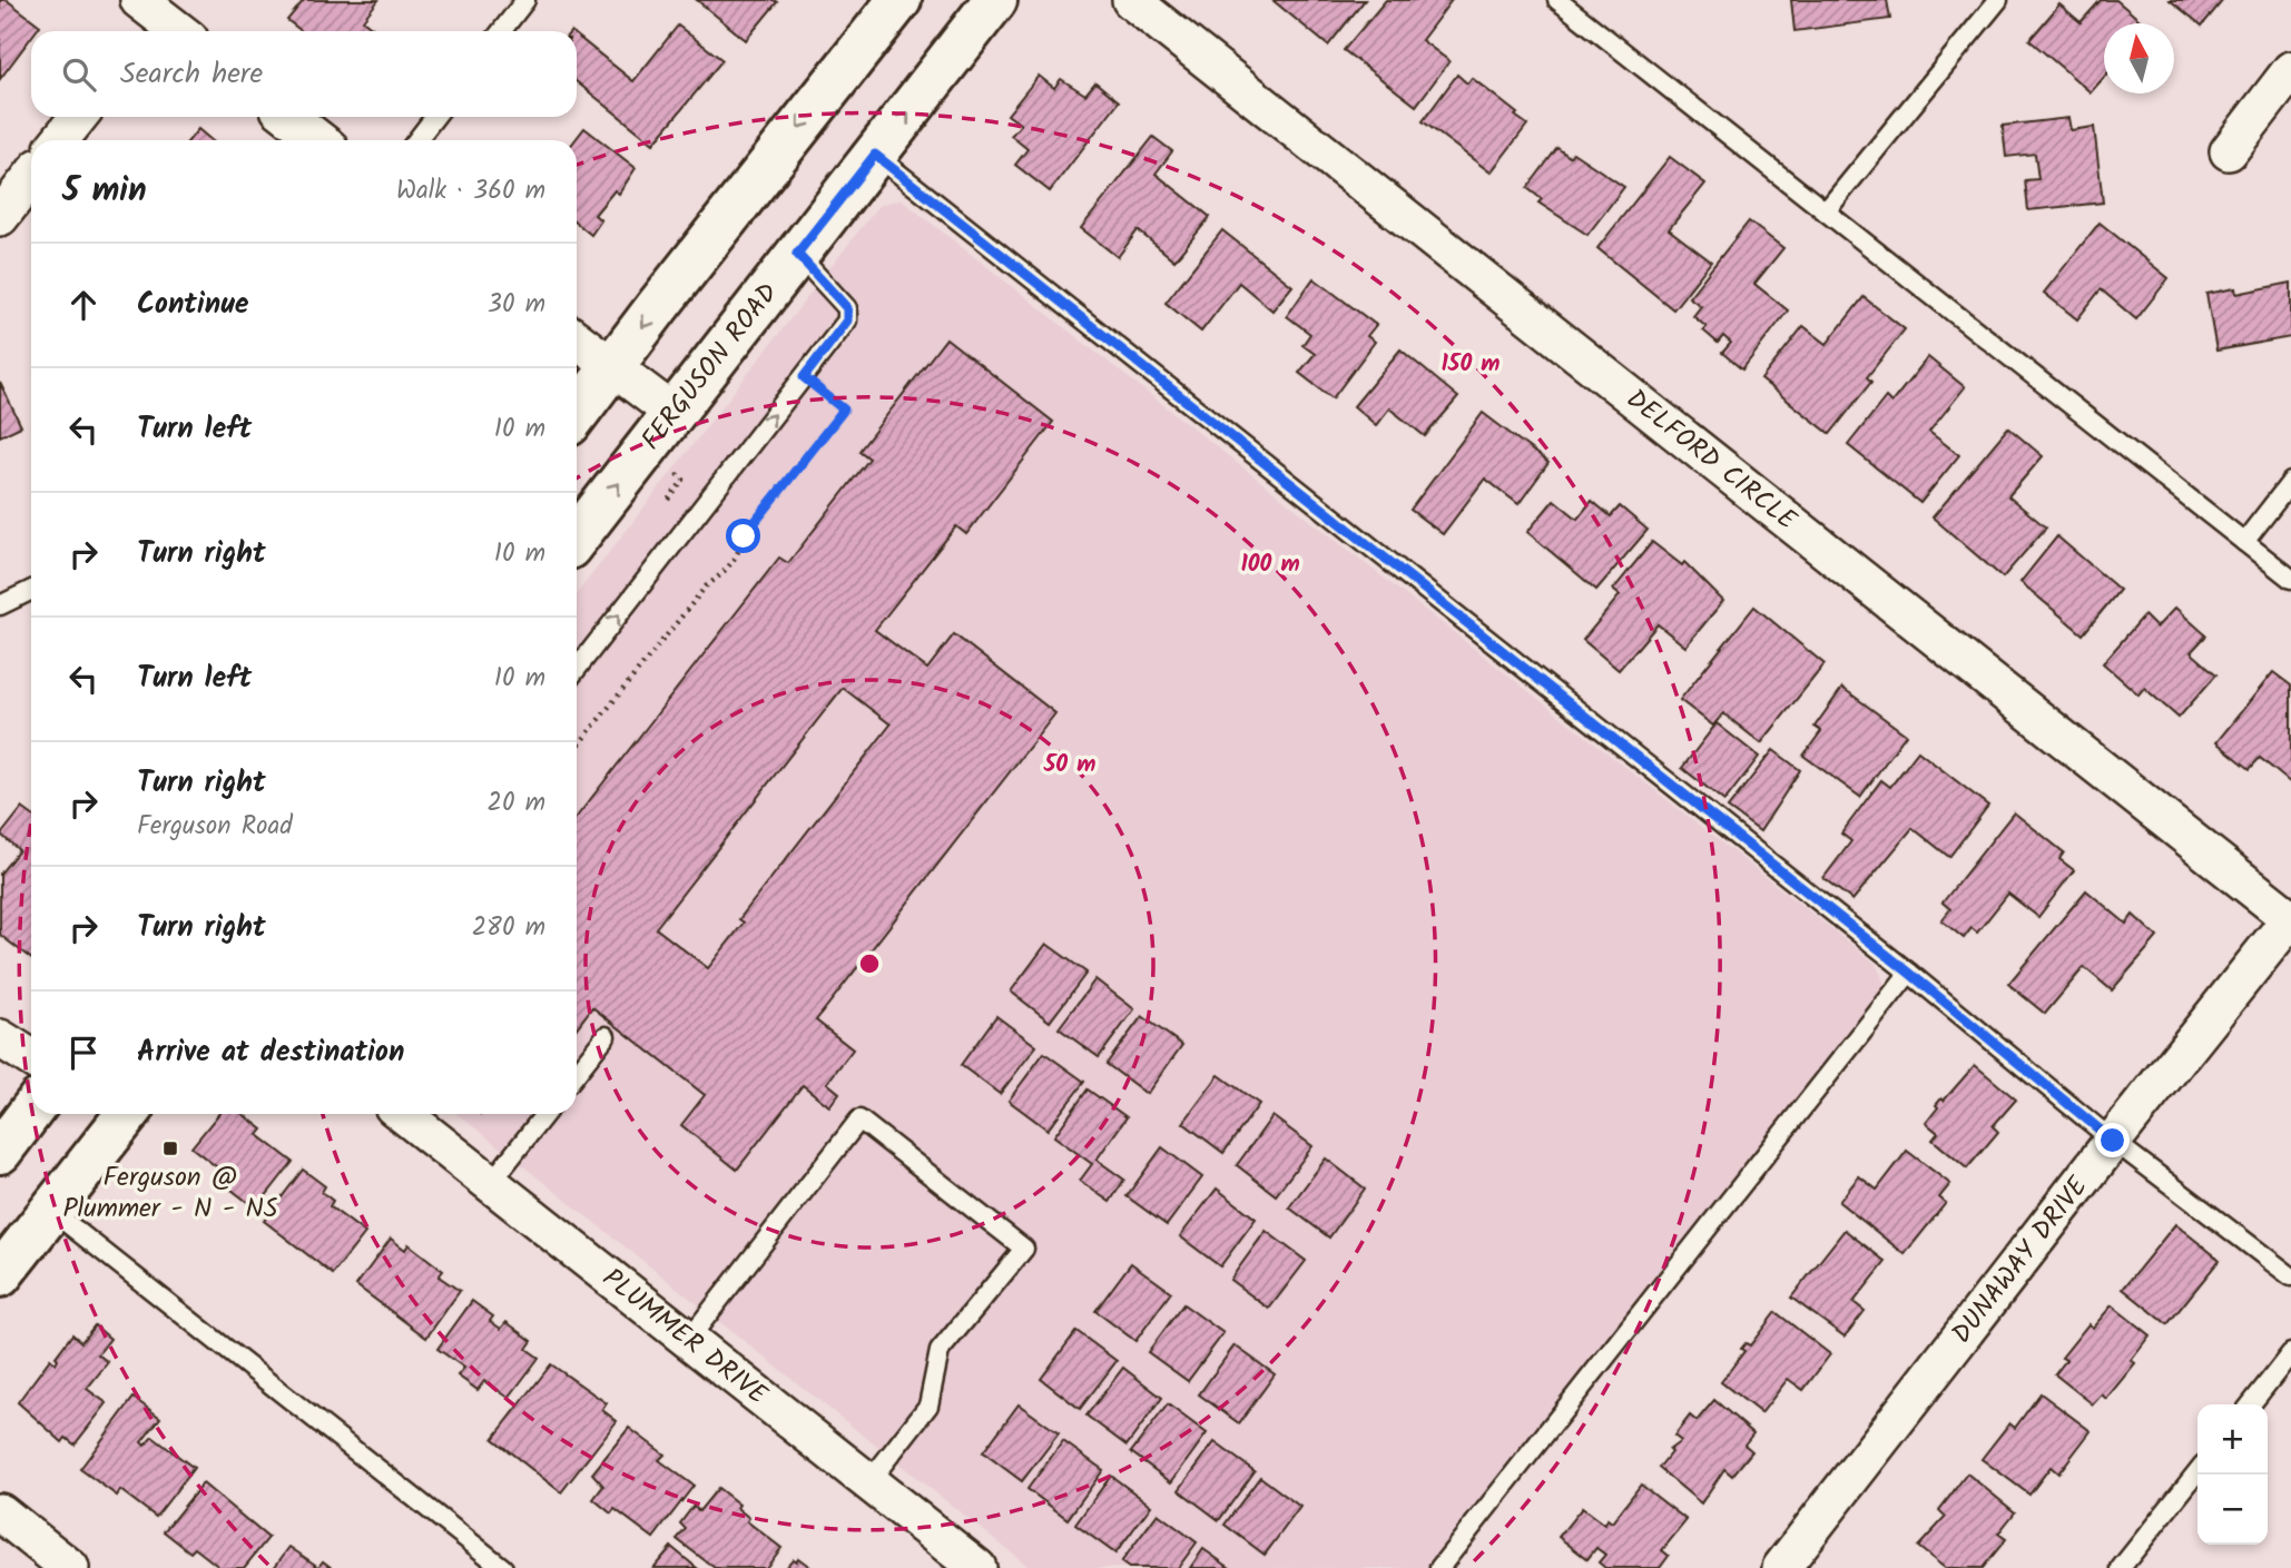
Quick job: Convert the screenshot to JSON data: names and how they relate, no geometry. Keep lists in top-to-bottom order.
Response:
{
  "streets": {
    "main road": ["FERGUSON ROAD"],
    "street": ["DELFORD CIRCLE", "DUNAWAY DRIVE", "PLUMMER DRIVE"]
  },
  "crossings": [
    ["DELFORD CIRCLE", "DUNAWAY DRIVE"]
  ],
  "places": {
    "transit": ["Ferguson @ Plummer - N - NS"]
  },
  "north": "top",
  "page": {
    "search": "Search here",
    "heading": ["5 min", "Walk · 360 m"],
    "list": [
      ["Continue", "30 m"],
      ["Turn left", "10 m"],
      ["Turn right", "10 m"],
      ["Turn left", "10 m"],
      ["Turn right", "Ferguson Road", "20 m"],
      ["Turn right", "280 m"],
      "Arrive at destination"
    ],
    "map_buttons": ["+", "−"]
  },
  "rings": ["150 m", "100 m", "50 m"]
}
